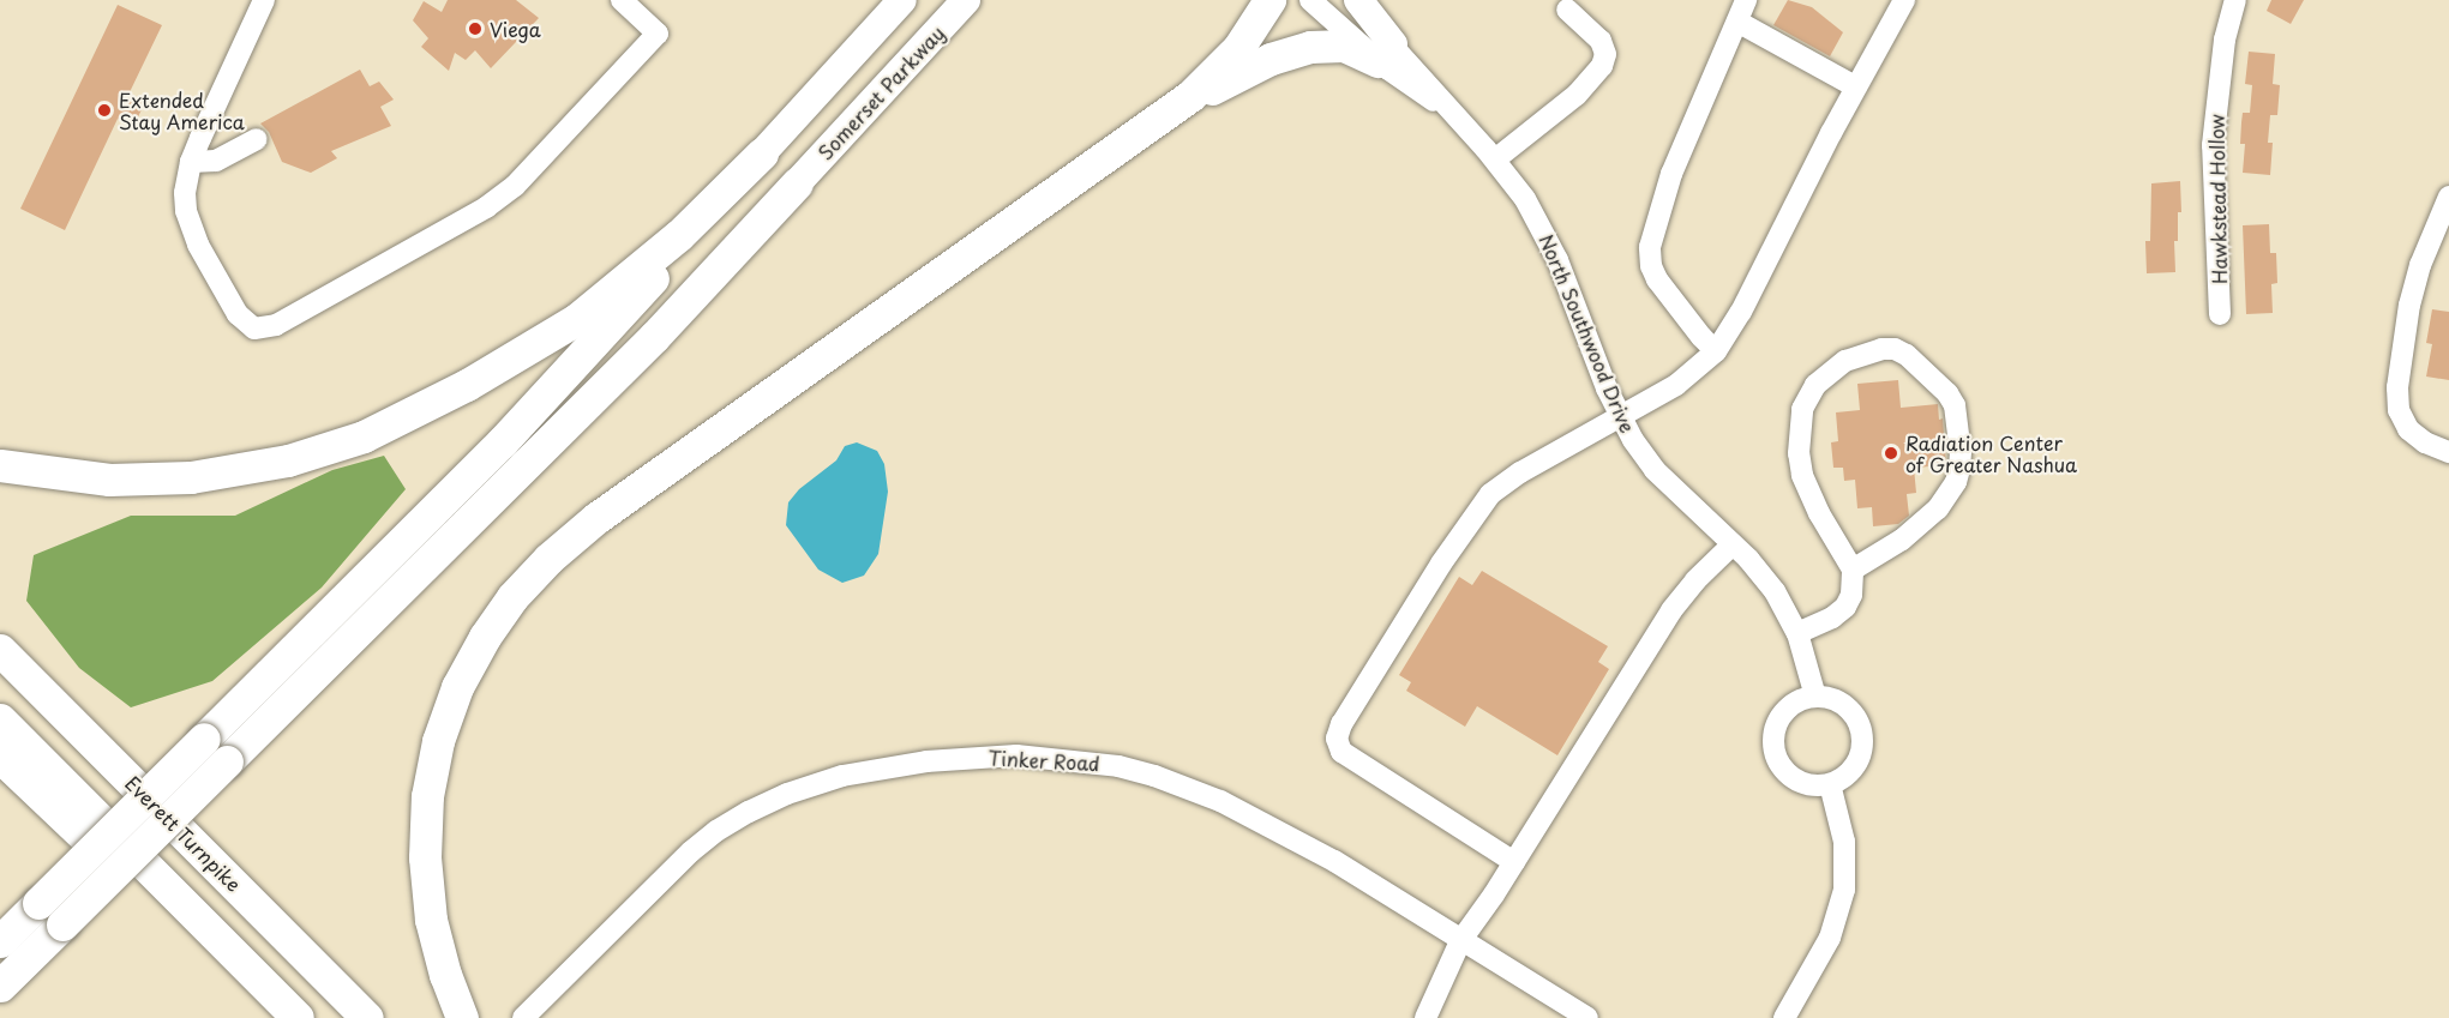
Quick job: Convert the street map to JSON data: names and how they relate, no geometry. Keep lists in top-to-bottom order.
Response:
{
  "streets": {
    "highway": ["Everett Turnpike"],
    "main road": ["Somerset Parkway"],
    "street": ["Hawkstead Hollow", "North Southwood Drive", "Tinker Road"]
  },
  "places": ["Viega", "Extended Stay America", "Radiation Center of Greater Nashua"]
}
